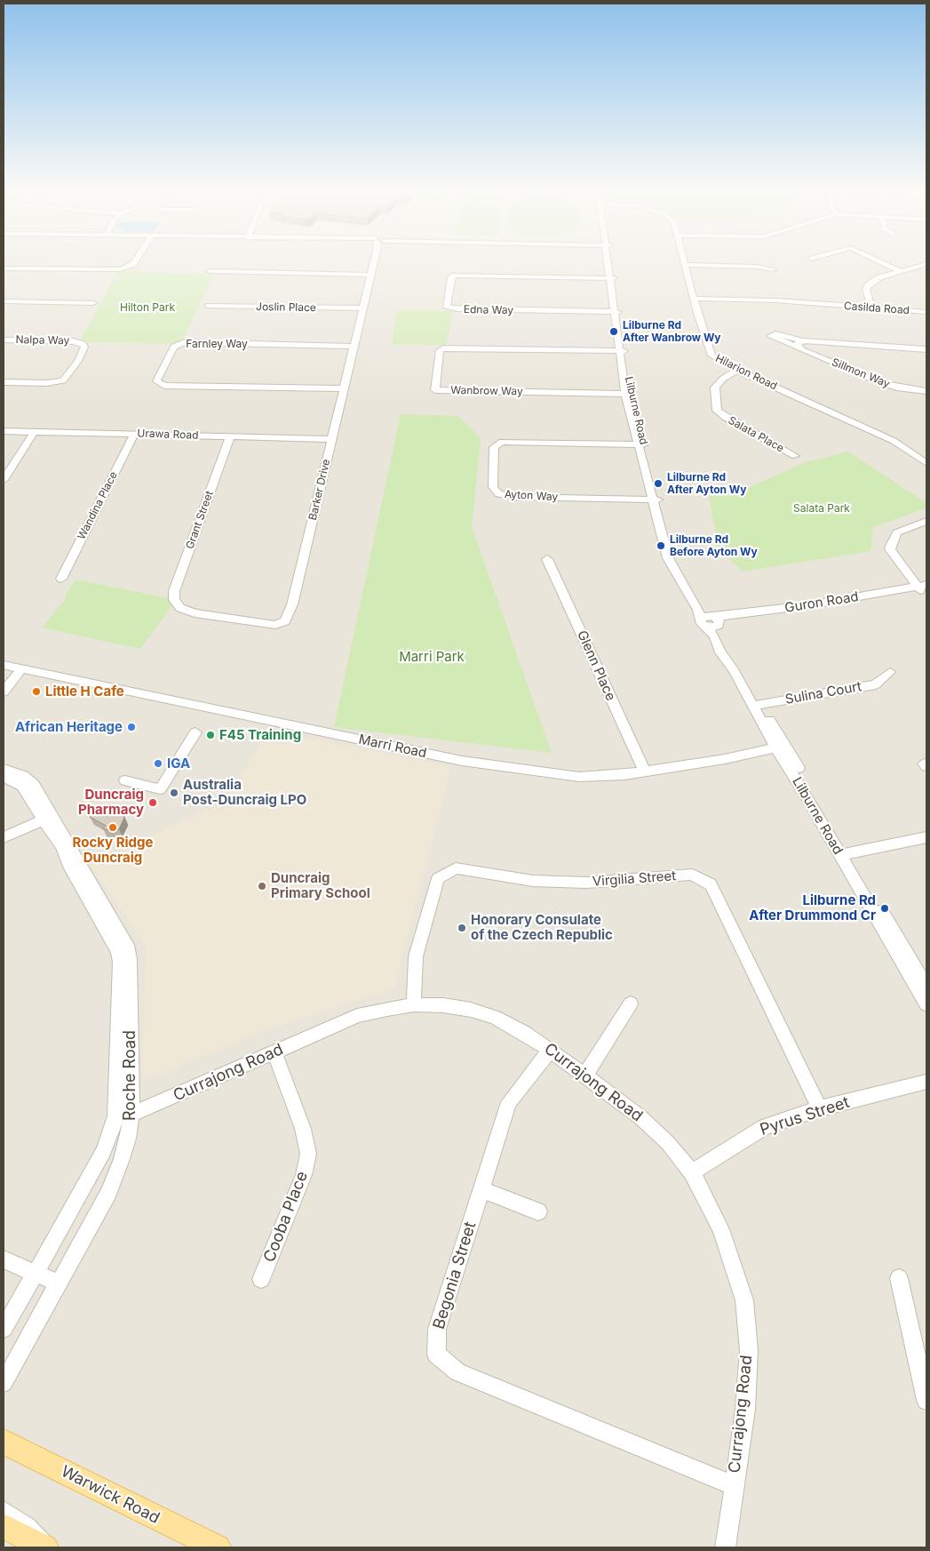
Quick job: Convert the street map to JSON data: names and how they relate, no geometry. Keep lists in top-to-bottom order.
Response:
{
  "streets": {
    "main road": ["Warwick Road"],
    "street": [
      "Joslin Place",
      "Casilda Road",
      "Edna Way",
      "Nalpa Way",
      "Farnley Way",
      "Hilarion Road",
      "Sillmon Way",
      "Wanbrow Way",
      "Lilburne Road",
      "Urawa Road",
      "Salata Place",
      "Barker Drive",
      "Ayton Way",
      "Wandina Place",
      "Grant Street",
      "Guron Road",
      "Glenn Place",
      "Sulina Court",
      "Marri Road",
      "Virgilia Street",
      "Currajong Road",
      "Roche Road",
      "Pyrus Street",
      "Cooba Place",
      "Begonia Street"
    ]
  },
  "crossings": [
    ["Joslin Place", "Barker Drive"],
    ["Casilda Road", "Hilarion Road"],
    ["Edna Way", "Lilburne Road"],
    ["Farnley Way", "Barker Drive"],
    ["Hilarion Road", "Salata Place"],
    ["Wanbrow Way", "Lilburne Road"],
    ["Lilburne Road", "Ayton Way"],
    ["Lilburne Road", "Guron Road"],
    ["Lilburne Road", "Sulina Court"],
    ["Lilburne Road", "Marri Road"],
    ["Urawa Road", "Barker Drive"],
    ["Urawa Road", "Wandina Place"],
    ["Urawa Road", "Grant Street"],
    ["Barker Drive", "Grant Street"],
    ["Glenn Place", "Marri Road"],
    ["Virgilia Street", "Currajong Road"],
    ["Virgilia Street", "Pyrus Street"],
    ["Currajong Road", "Roche Road"],
    ["Currajong Road", "Pyrus Street"],
    ["Currajong Road", "Cooba Place"],
    ["Currajong Road", "Begonia Street"]
  ],
  "parks": ["Hilton Park", "Salata Park", "Marri Park"],
  "places": [
    "Lilburne Rd After Wanbrow Wy",
    "Lilburne Rd After Ayton Wy",
    "Lilburne Rd Before Ayton Wy",
    "Little H Cafe",
    "African Heritage",
    "F45 Training",
    "IGA",
    "Australia Post-Duncraig LPO",
    "Duncraig Pharmacy",
    "Rocky Ridge Duncraig",
    "Duncraig Primary School",
    "Lilburne Rd After Drummond Cr",
    "Honorary Consulate of the Czech Republic"
  ]
}
